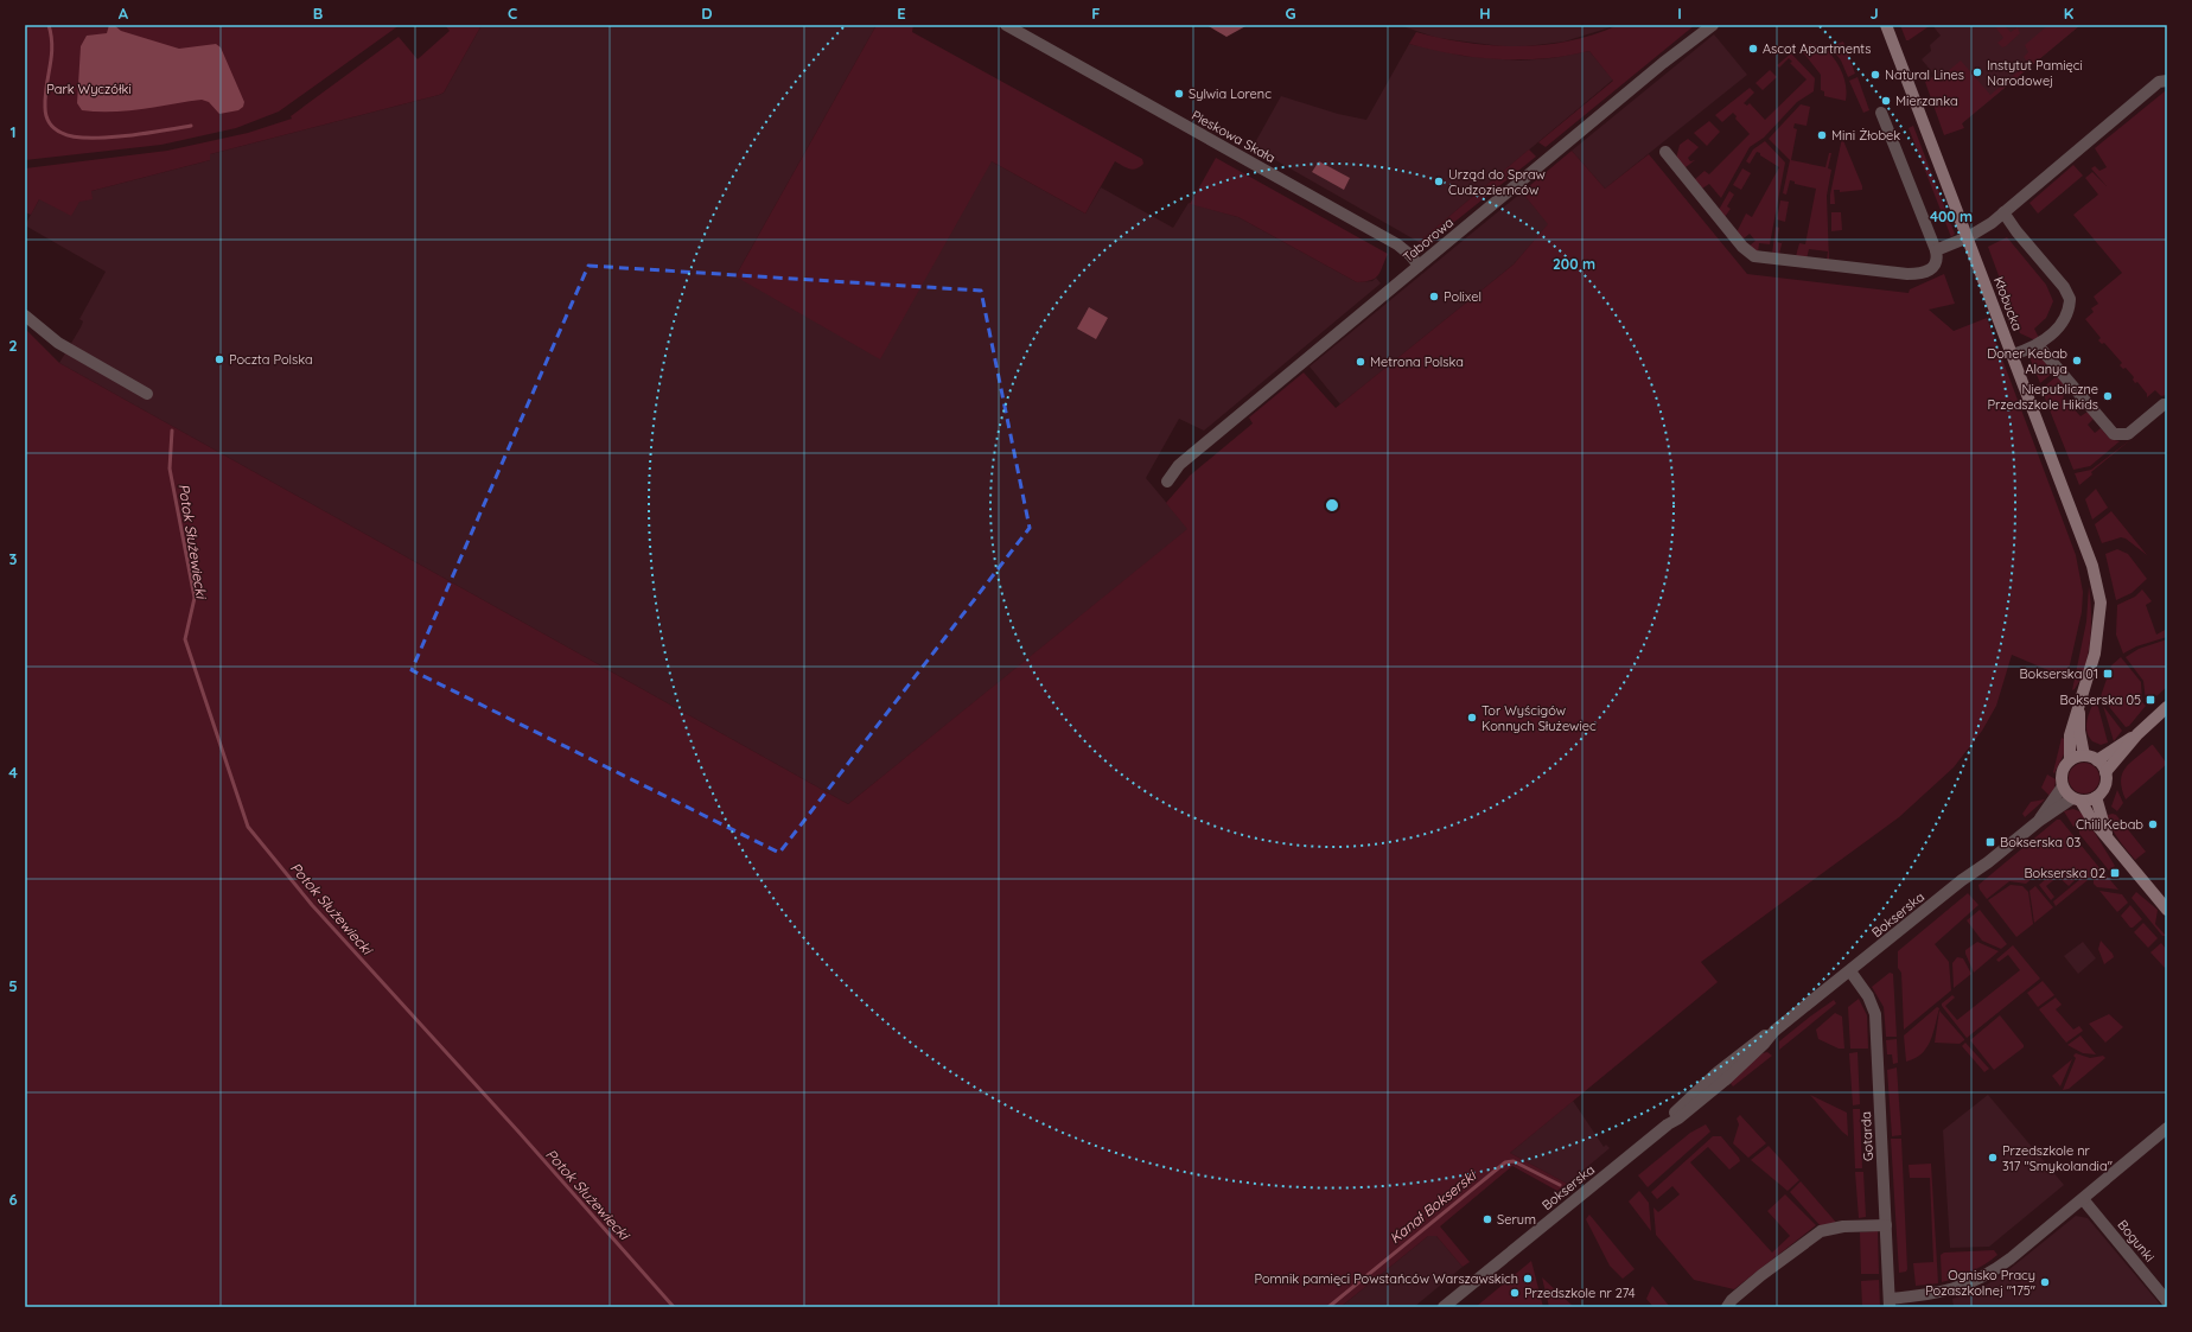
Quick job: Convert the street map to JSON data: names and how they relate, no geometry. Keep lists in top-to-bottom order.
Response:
{
  "streets": {
    "street": [
      "Pieskowa Skała",
      "Taborowa",
      "Kłobucka",
      "Bokserska",
      "Gotarda",
      "Bogunki"
    ]
  },
  "crossings": [
    ["Pieskowa Skała", "Taborowa"],
    ["Kłobucka", "Bokserska"],
    ["Bokserska", "Gotarda"]
  ],
  "water": ["Potok Służewiecki", "Kanał Bokserski"],
  "parks": ["Park Wyczółki"],
  "places": {
    "other": [
      "Ascot Apartments",
      "Instytut Pamięci Narodowej",
      "Natural Lines",
      "Sylwia Lorenc",
      "Mierzanka",
      "Mini Żłobek",
      "Urząd do Spraw Cudzoziemców",
      "Polixel",
      "Poczta Polska",
      "Doner Kebab Alanya",
      "Metrona Polska",
      "Niepubliczne Przedszkole Hikids",
      "Tor Wyścigów Konnych Służewiec",
      "Chili Kebab",
      "Przedszkole nr 317 \"Smykolandia\"",
      "Serum",
      "Pomnik pamięci Powstańców Warszawskich",
      "Ognisko Pracy Pozaszkolnej \"175\"",
      "Przedszkole nr 274"
    ],
    "transit": [
      "Bokserska 01",
      "Bokserska 05",
      "Bokserska 03",
      "Bokserska 02"
    ]
  },
  "grid": {
    "columns": [
      "A",
      "B",
      "C",
      "D",
      "E",
      "F",
      "G",
      "H",
      "I",
      "J",
      "K"
    ],
    "rows": [
      "1",
      "2",
      "3",
      "4",
      "5",
      "6"
    ]
  },
  "rings": ["400 m", "200 m"]
}
